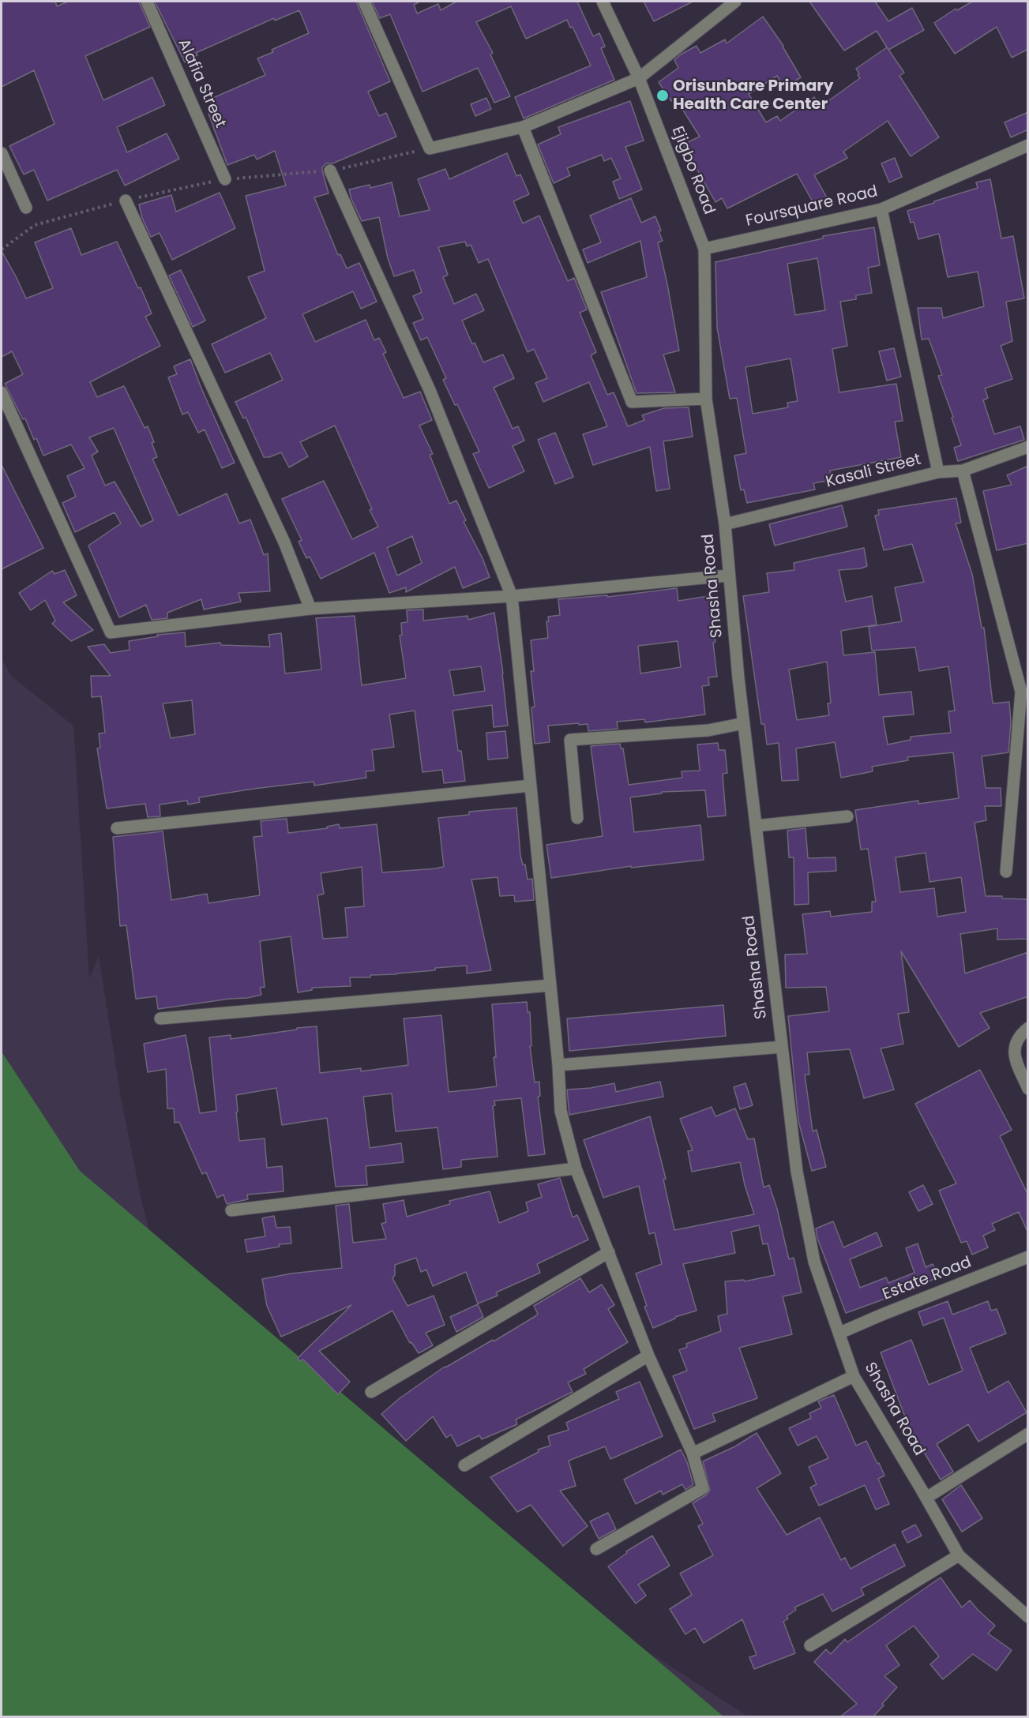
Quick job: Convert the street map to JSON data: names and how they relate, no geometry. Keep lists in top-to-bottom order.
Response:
{
  "streets": {
    "street": [
      "Alafia Street",
      "Ejigbo Road",
      "Foursquare Road",
      "Kasali Street",
      "Shasha Road",
      "Estate Road"
    ]
  },
  "crossings": [
    ["Ejigbo Road", "Foursquare Road"],
    ["Ejigbo Road", "Shasha Road"],
    ["Foursquare Road", "Shasha Road"],
    ["Kasali Street", "Shasha Road"],
    ["Shasha Road", "Estate Road"]
  ],
  "places": ["Orisunbare Primary Health Care Center"]
}
